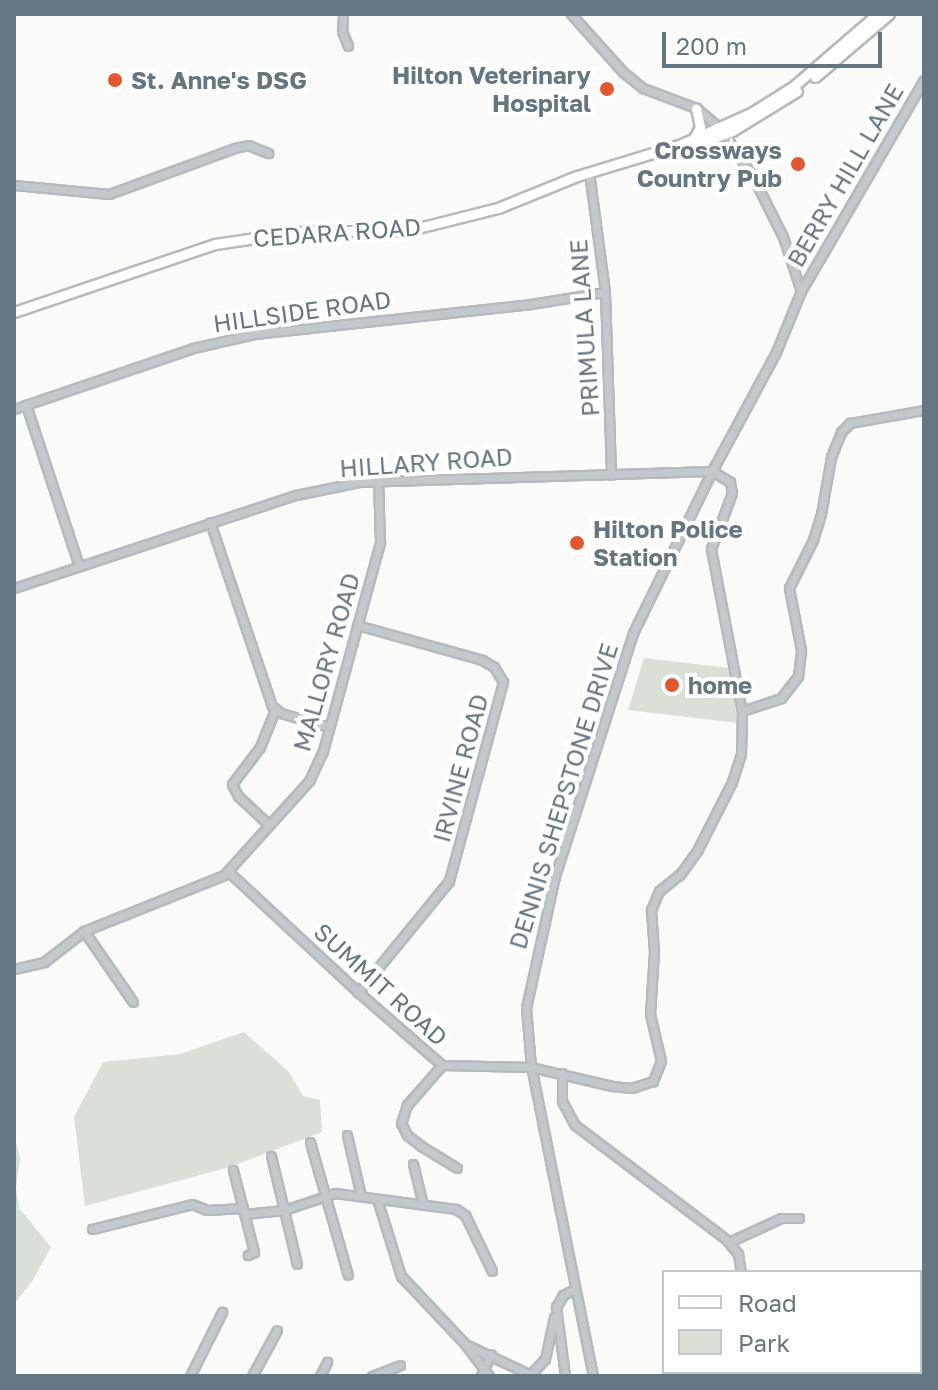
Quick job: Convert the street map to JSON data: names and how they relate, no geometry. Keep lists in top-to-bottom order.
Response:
{
  "streets": {
    "main road": ["CEDARA ROAD"],
    "street": [
      "BERRY HILL LANE",
      "HILLSIDE ROAD",
      "PRIMULA LANE",
      "HILLARY ROAD",
      "MALLORY ROAD",
      "IRVINE ROAD",
      "DENNIS SHEPSTONE DRIVE",
      "SUMMIT ROAD"
    ]
  },
  "crossings": [
    ["BERRY HILL LANE", "DENNIS SHEPSTONE DRIVE"],
    ["CEDARA ROAD", "PRIMULA LANE"],
    ["HILLSIDE ROAD", "PRIMULA LANE"],
    ["PRIMULA LANE", "HILLARY ROAD"],
    ["HILLARY ROAD", "MALLORY ROAD"],
    ["HILLARY ROAD", "DENNIS SHEPSTONE DRIVE"],
    ["MALLORY ROAD", "IRVINE ROAD"],
    ["MALLORY ROAD", "SUMMIT ROAD"],
    ["IRVINE ROAD", "SUMMIT ROAD"],
    ["DENNIS SHEPSTONE DRIVE", "SUMMIT ROAD"]
  ],
  "places": [
    "St. Anne's DSG",
    "Hilton Veterinary Hospital",
    "Crossways Country Pub",
    "Hilton Police Station",
    "home"
  ],
  "legend": ["Road", "Park"],
  "scale_bar": "200 m"
}
